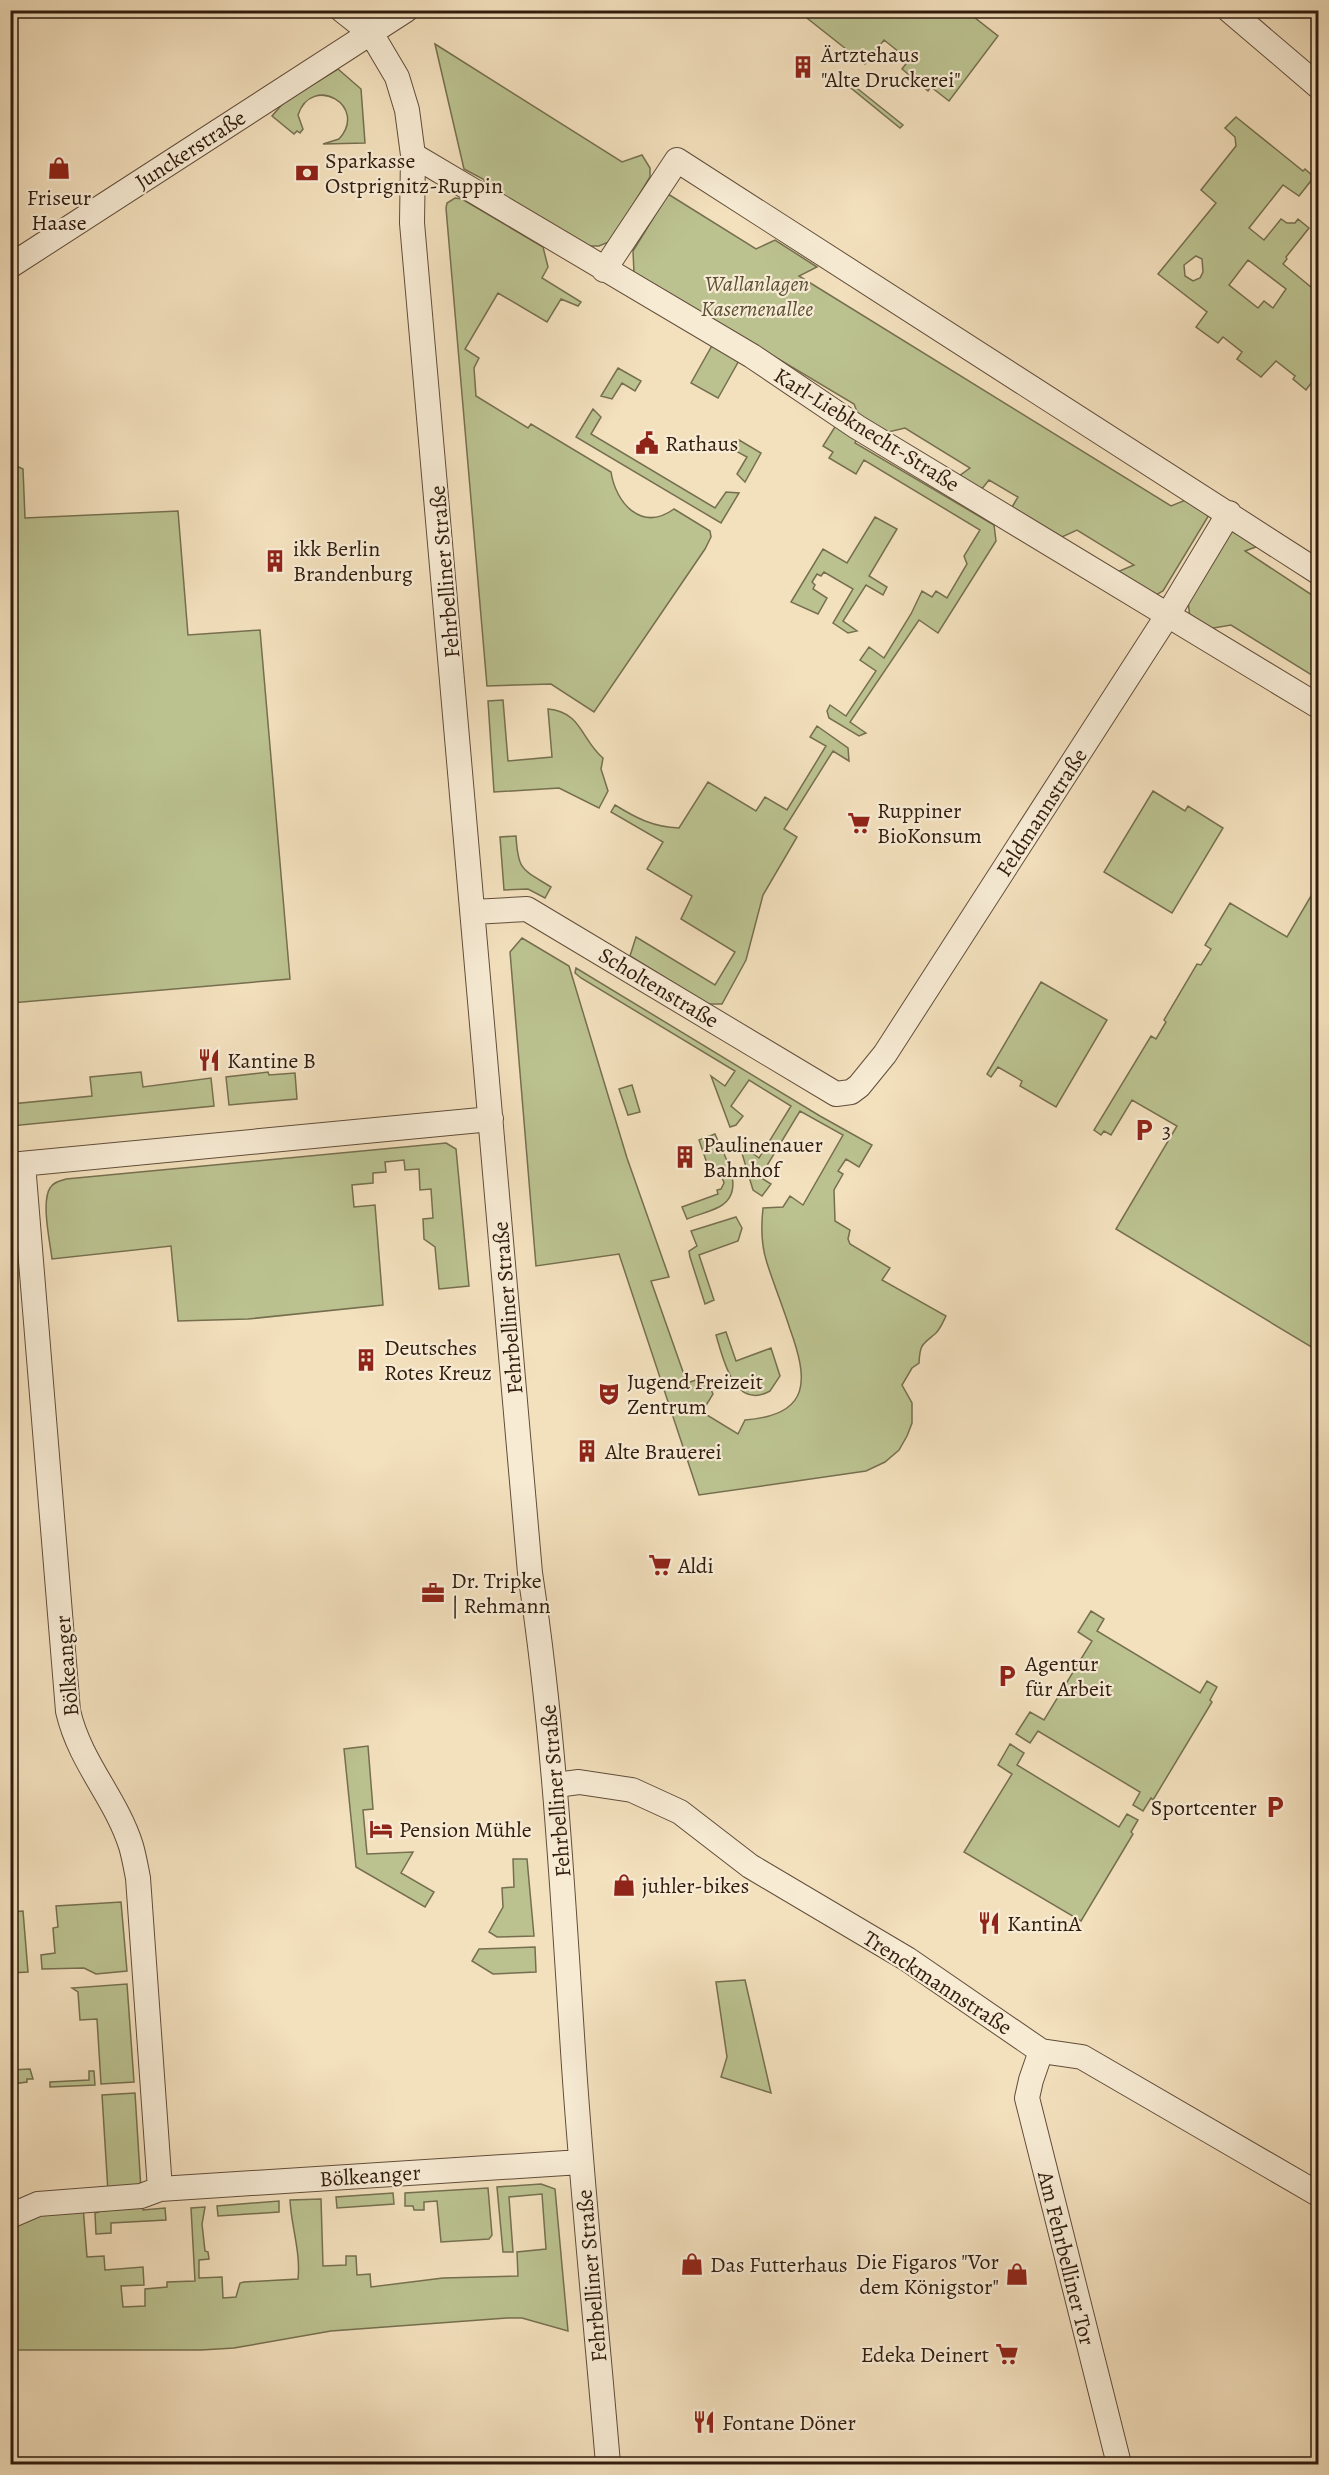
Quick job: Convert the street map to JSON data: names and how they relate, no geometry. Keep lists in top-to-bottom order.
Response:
{
  "streets": {
    "street": [
      "Junckerstraße",
      "Karl-Liebknecht-Straße",
      "Fehrbelliner Straße",
      "Feldmannstraße",
      "Scholtenstraße",
      "Bölkeanger",
      "Trenckmannstraße",
      "Am Fehrbelliner Tor"
    ]
  },
  "crossings": [
    ["Junckerstraße", "Fehrbelliner Straße"],
    ["Karl-Liebknecht-Straße", "Fehrbelliner Straße"],
    ["Karl-Liebknecht-Straße", "Feldmannstraße"],
    ["Fehrbelliner Straße", "Scholtenstraße"],
    ["Fehrbelliner Straße", "Bölkeanger"],
    ["Fehrbelliner Straße", "Trenckmannstraße"],
    ["Feldmannstraße", "Scholtenstraße"],
    ["Trenckmannstraße", "Am Fehrbelliner Tor"]
  ],
  "parks": ["Wallanlagen Kasernenallee"],
  "places": {
    "building": [
      "Ärtztehaus \"Alte Druckerei\"",
      "ikk Berlin Brandenburg",
      "Paulinenauer Bahnhof",
      "Deutsches Rotes Kreuz",
      "Alte Brauerei"
    ],
    "shop": [
      "Friseur Haase",
      "juhler-bikes",
      "Das Futterhaus",
      "Die Figaros \"Vor dem Königstor\""
    ],
    "bank": ["Sparkasse Ostprignitz-Ruppin"],
    "public building": ["Rathaus"],
    "supermarket": ["Ruppiner BioKonsum", "Aldi", "Edeka Deinert"],
    "restaurant": ["Kantine B", "KantinA", "Fontane Döner"],
    "parking": ["3", "Agentur für Arbeit", "Sportcenter"],
    "theatre": ["Jugend Freizeit Zentrum"],
    "office": ["Dr. Tripke | Rehmann"],
    "hotel": ["Pension Mühle"]
  }
}
